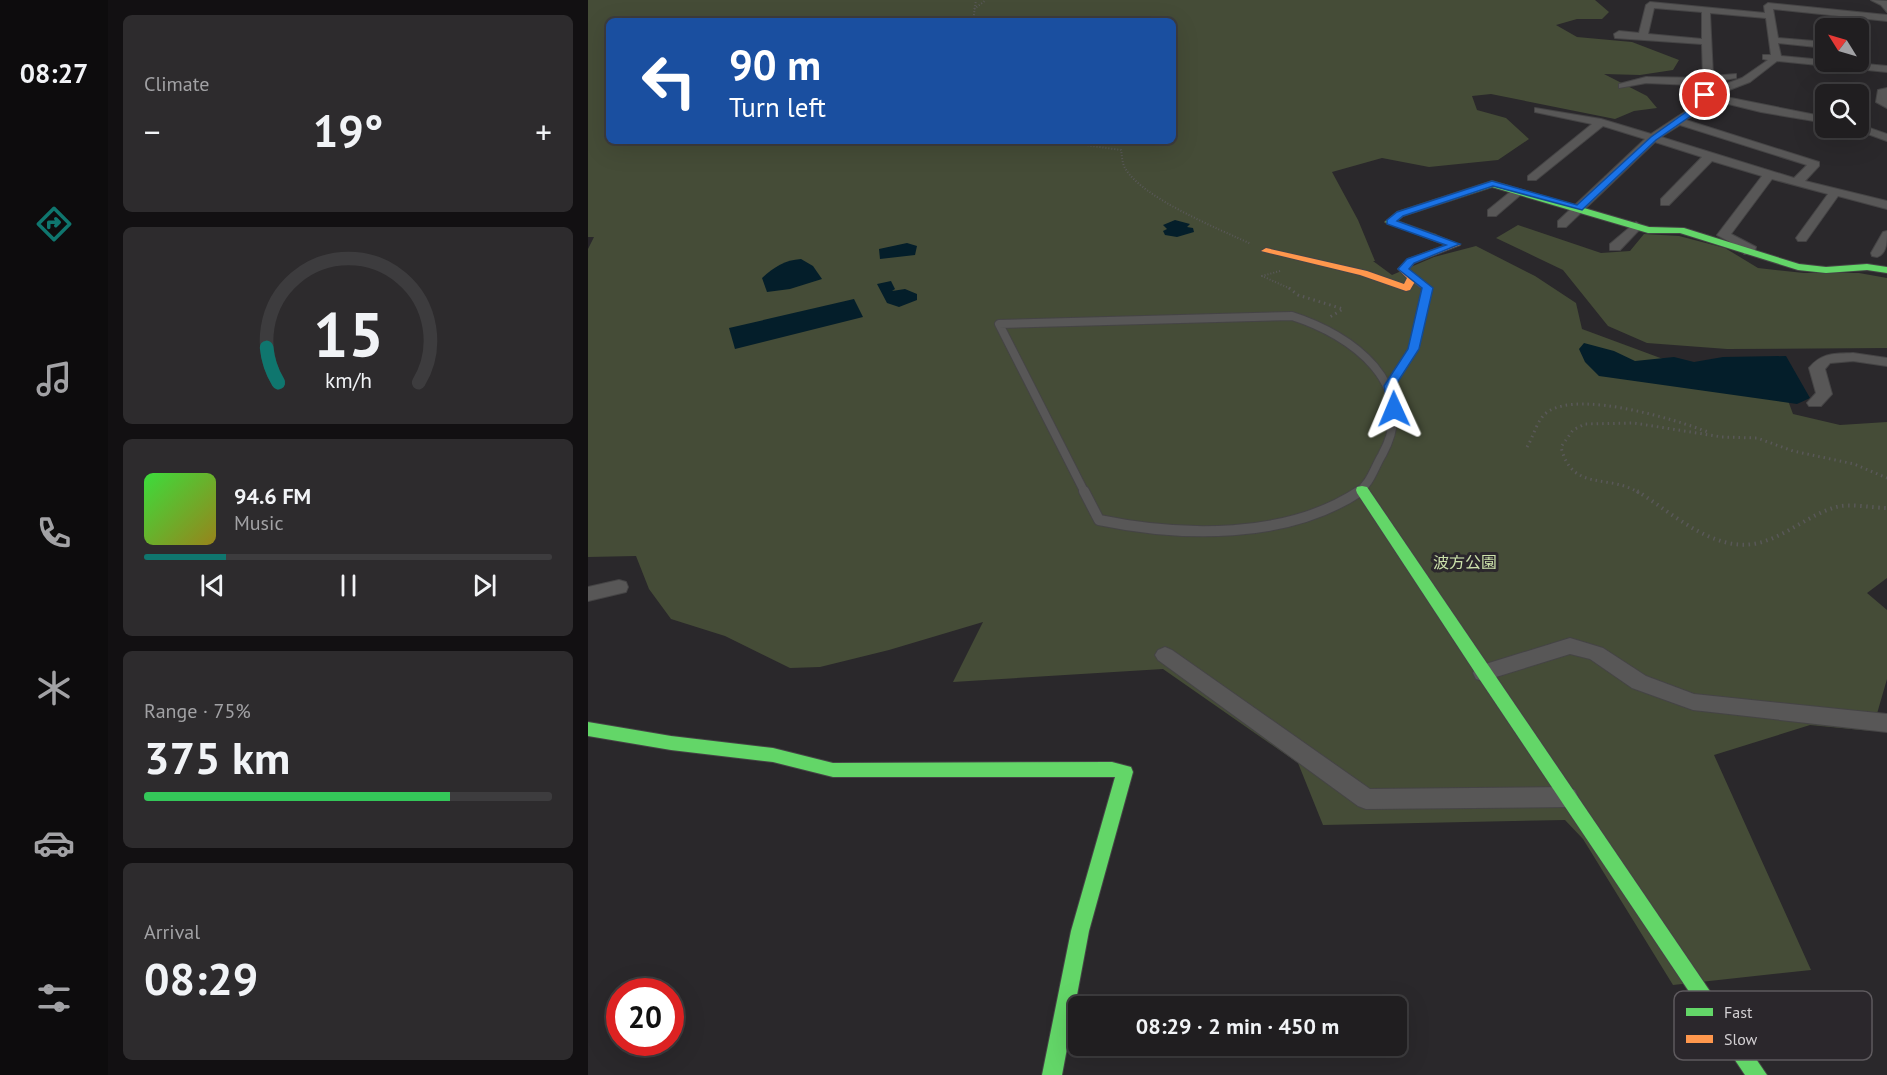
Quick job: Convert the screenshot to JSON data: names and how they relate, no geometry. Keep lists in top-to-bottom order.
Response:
{
  "parks": ["波方公園"],
  "legend": ["Fast", "Slow"],
  "north": "top left",
  "page": {
    "tabs": "08:27",
    "tile": [
      "Climate",
      ["Range · 75%", "375 km"],
      ["Arrival", "08:29"]
    ],
    "turn": ["90 m", "Turn left"],
    "heat": ["−", "19°", "+"],
    "song": ["94.6 FM", "Music"],
    "limit": "20",
    "trip": "08:29 · 2 min · 450 m",
    "gauge": ["15", "km/h"]
  }
}
